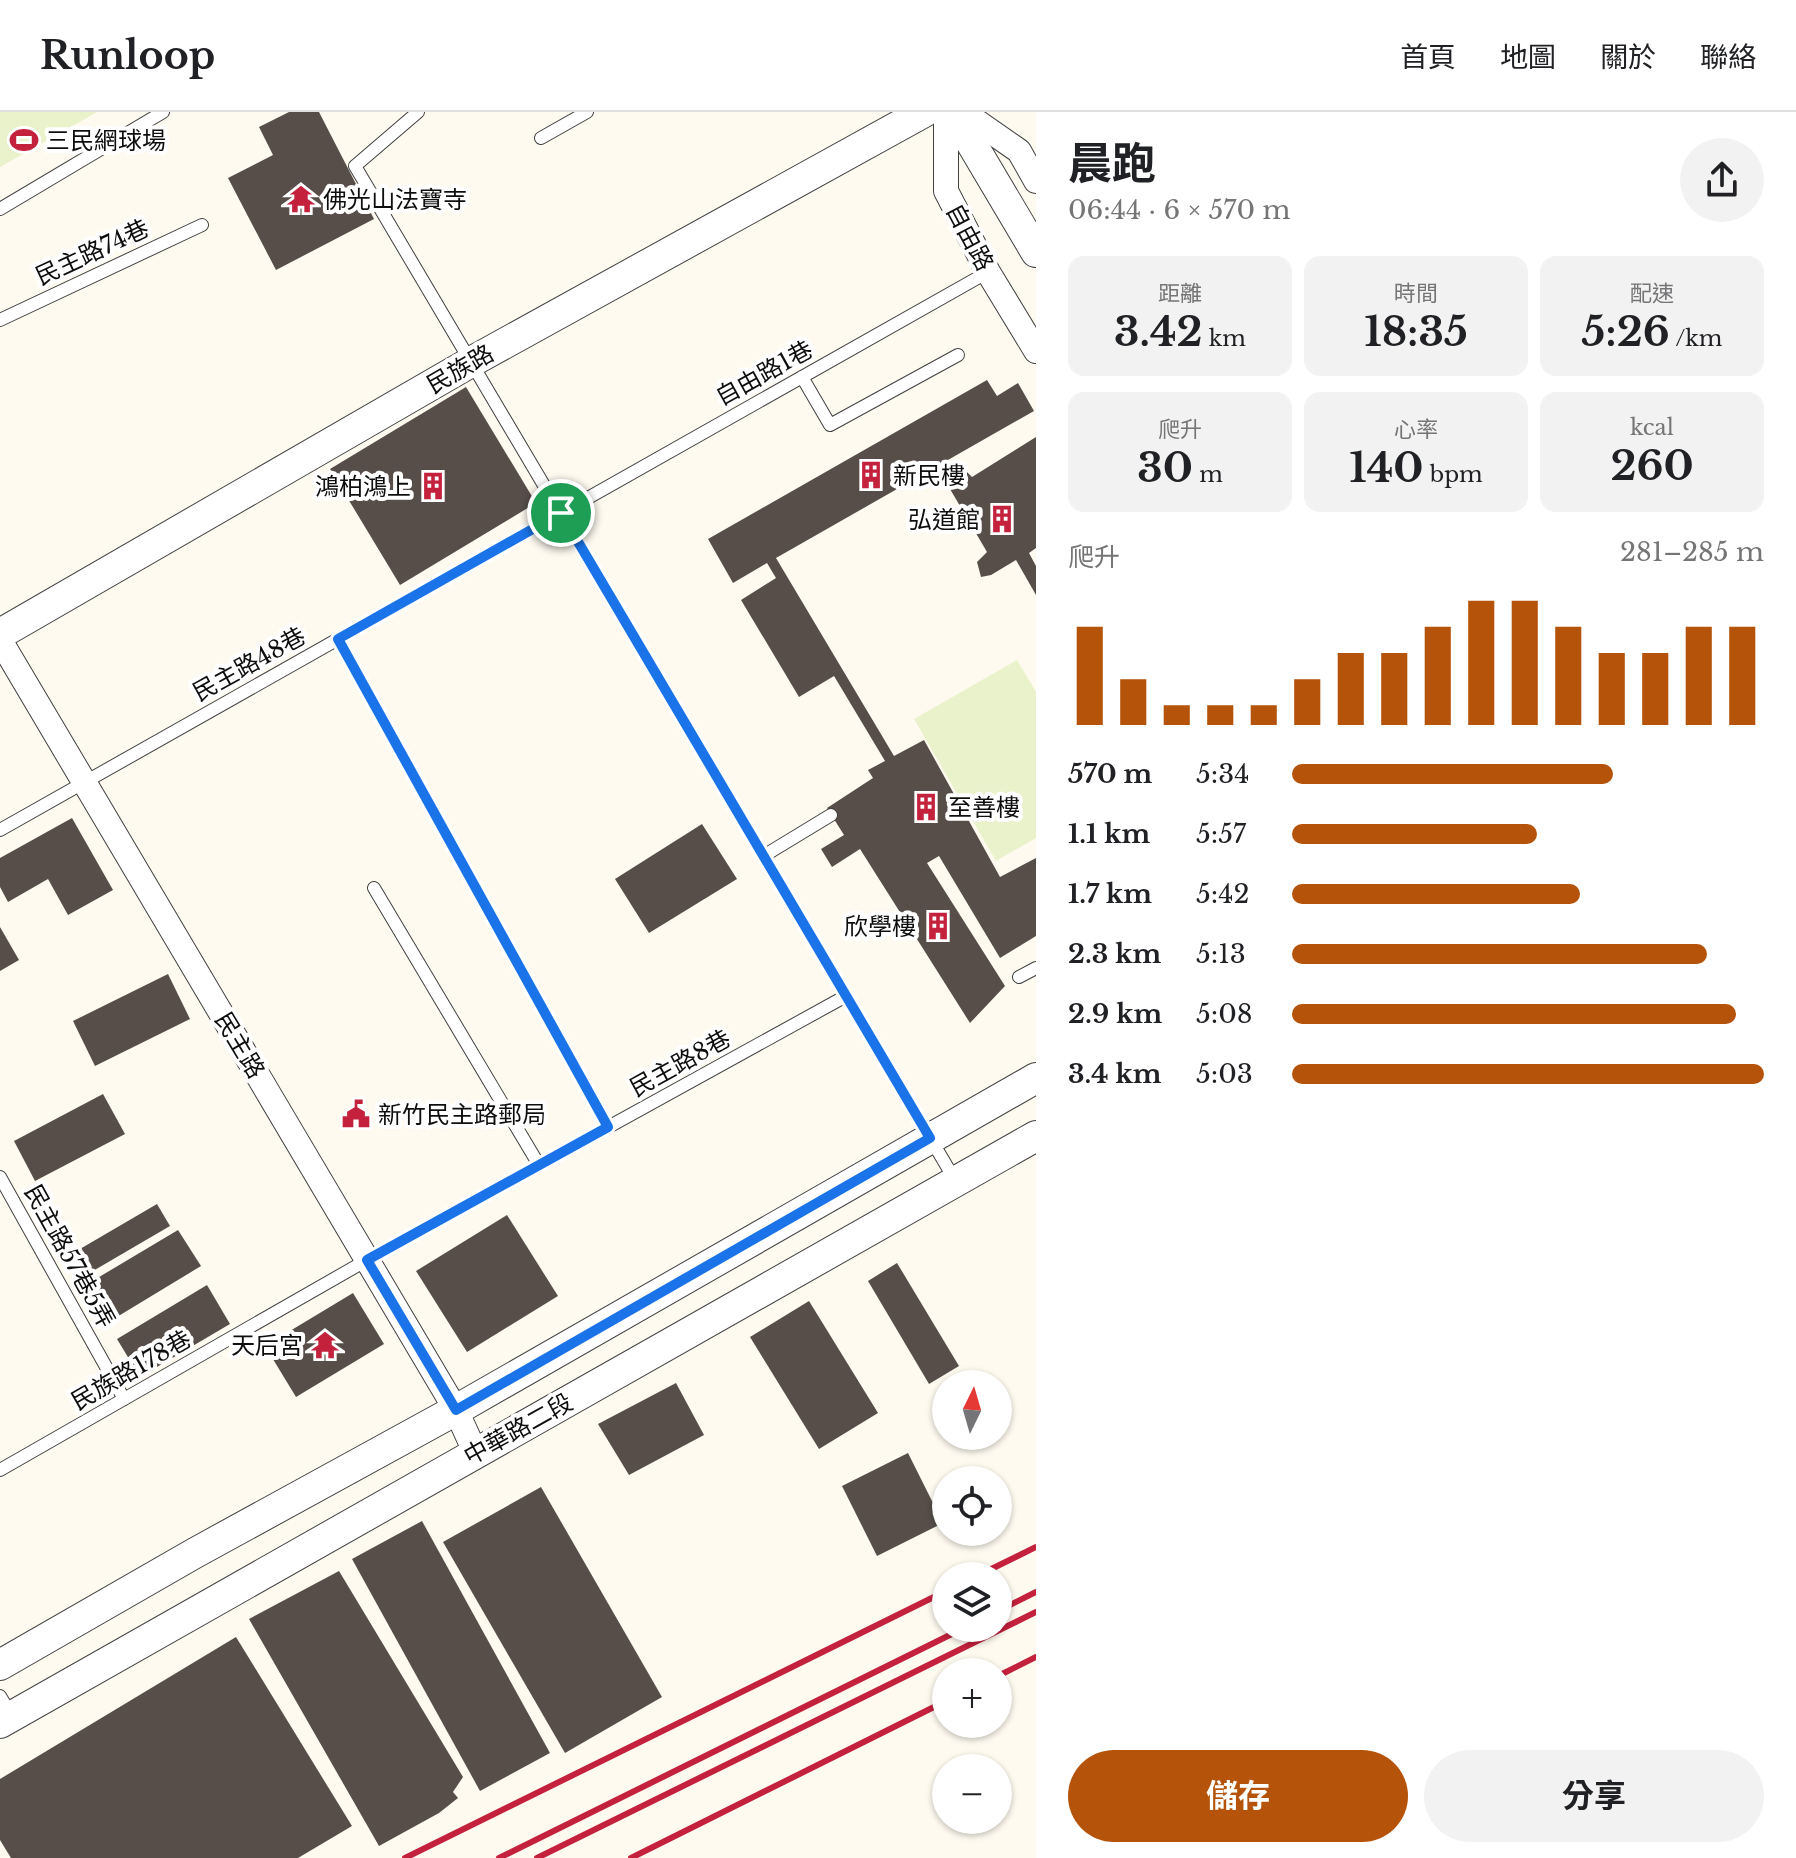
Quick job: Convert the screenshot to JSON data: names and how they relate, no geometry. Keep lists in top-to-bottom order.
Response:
{
  "streets": {
    "street": [
      "自由路",
      "民族路",
      "民主路",
      "中華路二段"
    ],
    "lane": [
      "民主路74巷",
      "自由路1巷",
      "民主路48巷",
      "民主路8巷",
      "民主路57巷5弄",
      "民族路178巷"
    ]
  },
  "crossings": [
    ["自由路", "自由路1巷"],
    ["民族路", "民主路"],
    ["自由路1巷", "民主路48巷"],
    ["民主路48巷", "民主路"],
    ["民主路", "民主路8巷"],
    ["民主路", "民族路178巷"],
    ["民主路", "中華路二段"],
    ["民主路8巷", "民族路178巷"],
    ["民主路57巷5弄", "民族路178巷"]
  ],
  "places": {
    "sports": ["三民網球場"],
    "temple": ["佛光山法寶寺", "天后宮"],
    "building": [
      "新民樓",
      "鴻柏鴻上",
      "弘道館",
      "至善樓",
      "欣學樓"
    ],
    "public building": ["新竹民主路郵局"]
  },
  "north": "top",
  "page": {
    "header": "Runloop",
    "nav": [
      "首頁",
      "地圖",
      "關於",
      "聯絡"
    ],
    "heading": ["晨跑", "06:44 · 6 × 570 m"],
    "stats": [
      ["距離", "3.42 km"],
      ["時間", "18:35"],
      ["配速", "5:26 /km"],
      ["爬升", "30 m"],
      ["心率", "140 bpm"],
      ["kcal", "260"]
    ],
    "chart": ["爬升", "281–285 m"],
    "list": [
      {
        "name": "570 m",
        "note": "5:34"
      },
      {
        "name": "1.1 km",
        "note": "5:57"
      },
      {
        "name": "1.7 km",
        "note": "5:42"
      },
      {
        "name": "2.3 km",
        "note": "5:13"
      },
      {
        "name": "2.9 km",
        "note": "5:08"
      },
      {
        "name": "3.4 km",
        "note": "5:03"
      }
    ],
    "map_buttons": ["+", "−"],
    "buttons": ["儲存", "分享"]
  }
}
